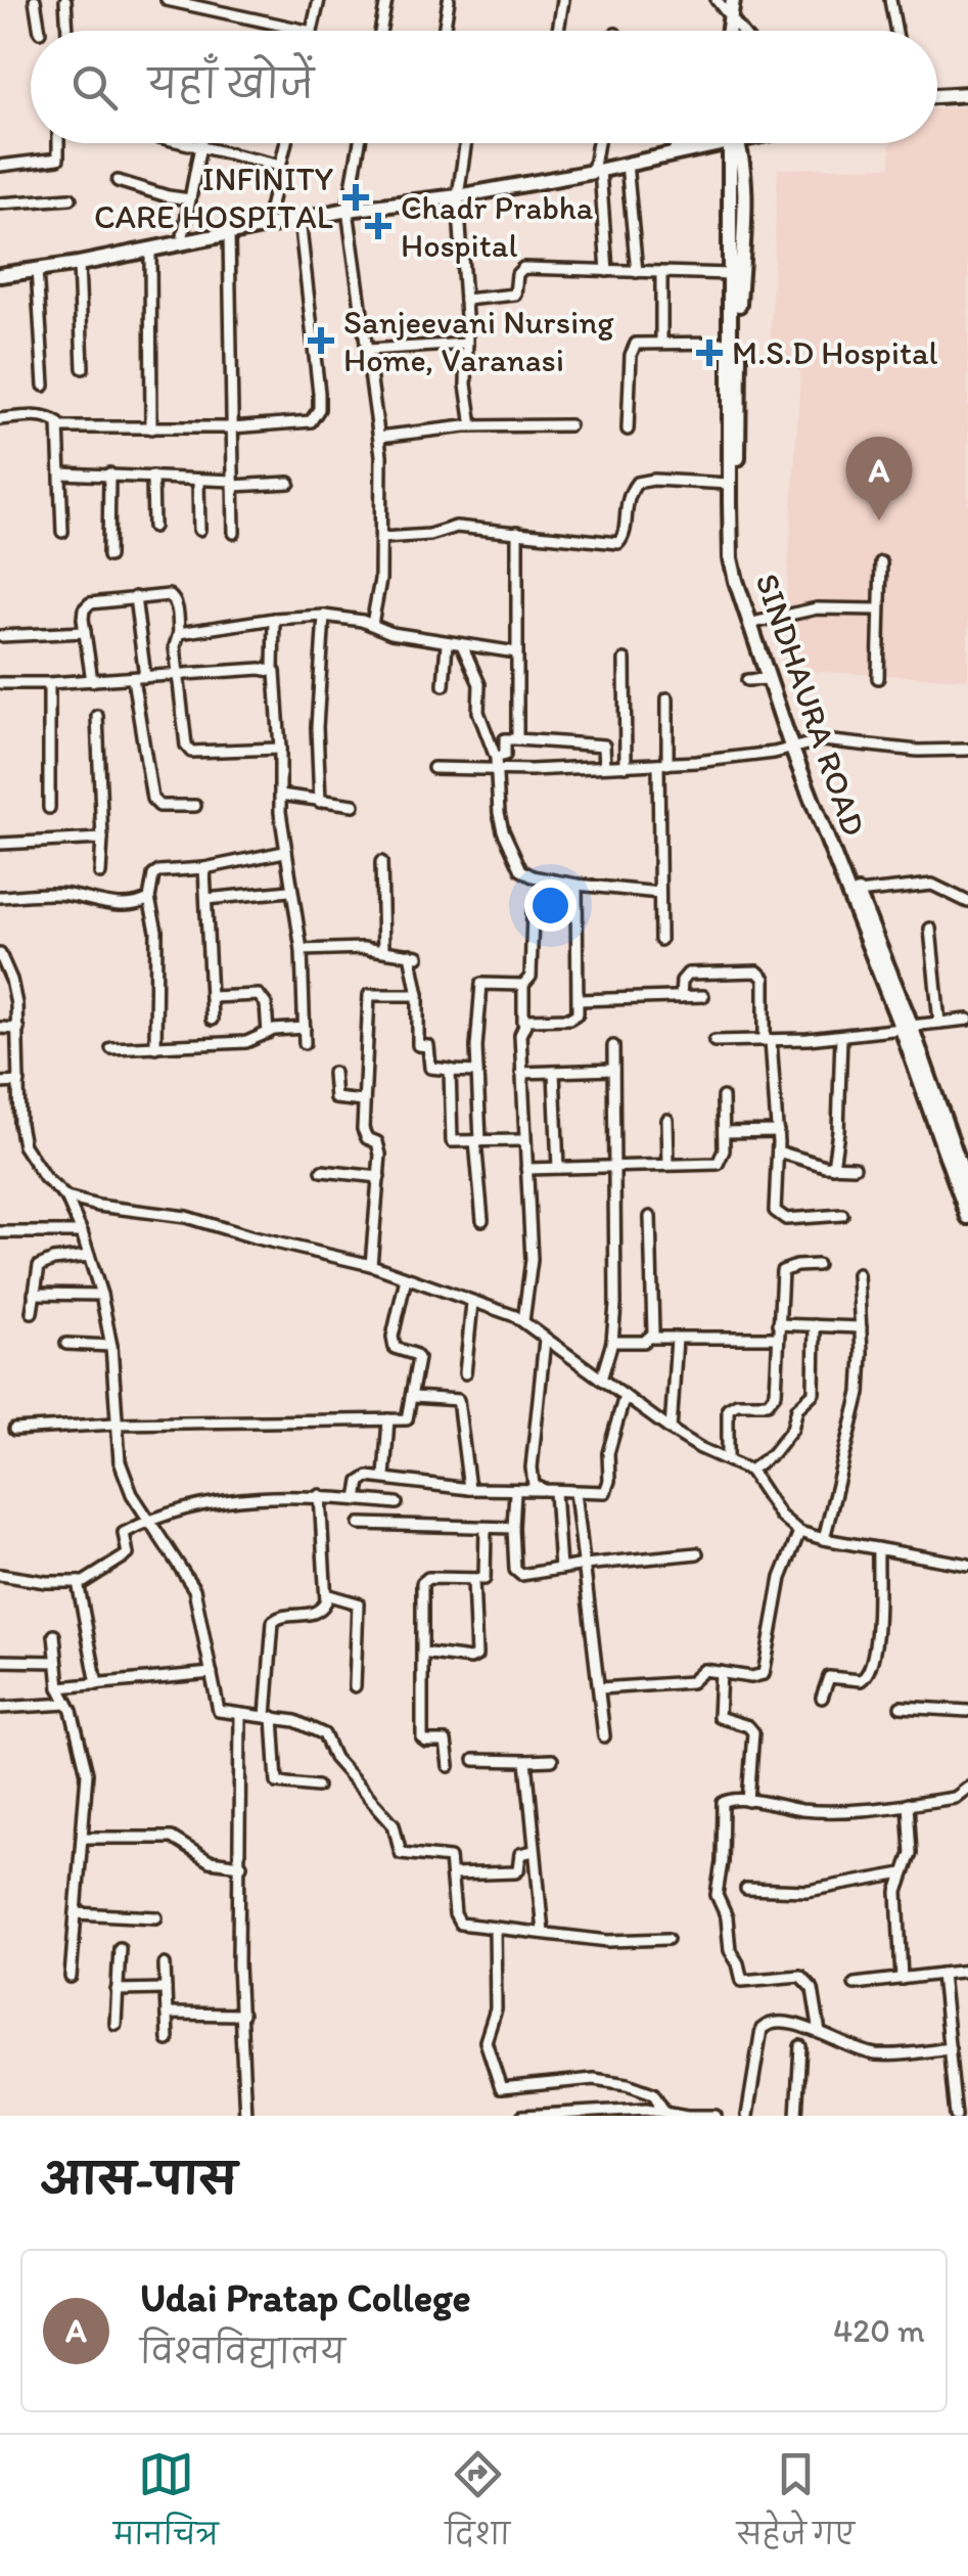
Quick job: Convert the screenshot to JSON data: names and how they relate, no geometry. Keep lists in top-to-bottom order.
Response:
{
  "streets": {
    "street": ["SINDHAURA ROAD"]
  },
  "places": {
    "health": [
      "INFINITY CARE HOSPITAL",
      "Chadr Prabha Hospital",
      "Sanjeevani Nursing Home, Varanasi",
      "M.S.D Hospital"
    ]
  },
  "page": {
    "search": "यहाँ खोजें",
    "pins": "A",
    "heading": "आस-पास",
    "list": [
      {
        "mark": "A",
        "name": "Udai Pratap College",
        "note": "विश्वविद्यालय",
        "value": "420 m"
      }
    ],
    "nav": ["मानचित्र", "दिशा", "सहेजे गए"]
  }
}
